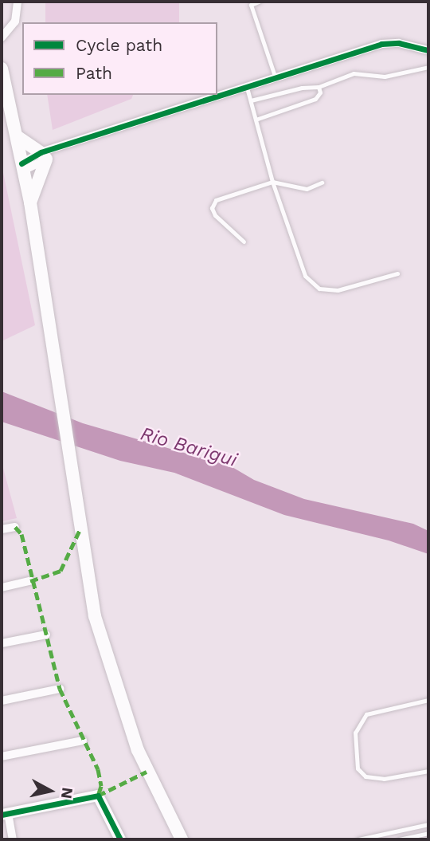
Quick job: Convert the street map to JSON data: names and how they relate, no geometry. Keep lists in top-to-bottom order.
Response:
{
  "water": ["Rio Barigui"],
  "legend": ["Cycle path", "Path"],
  "north": "right"
}
